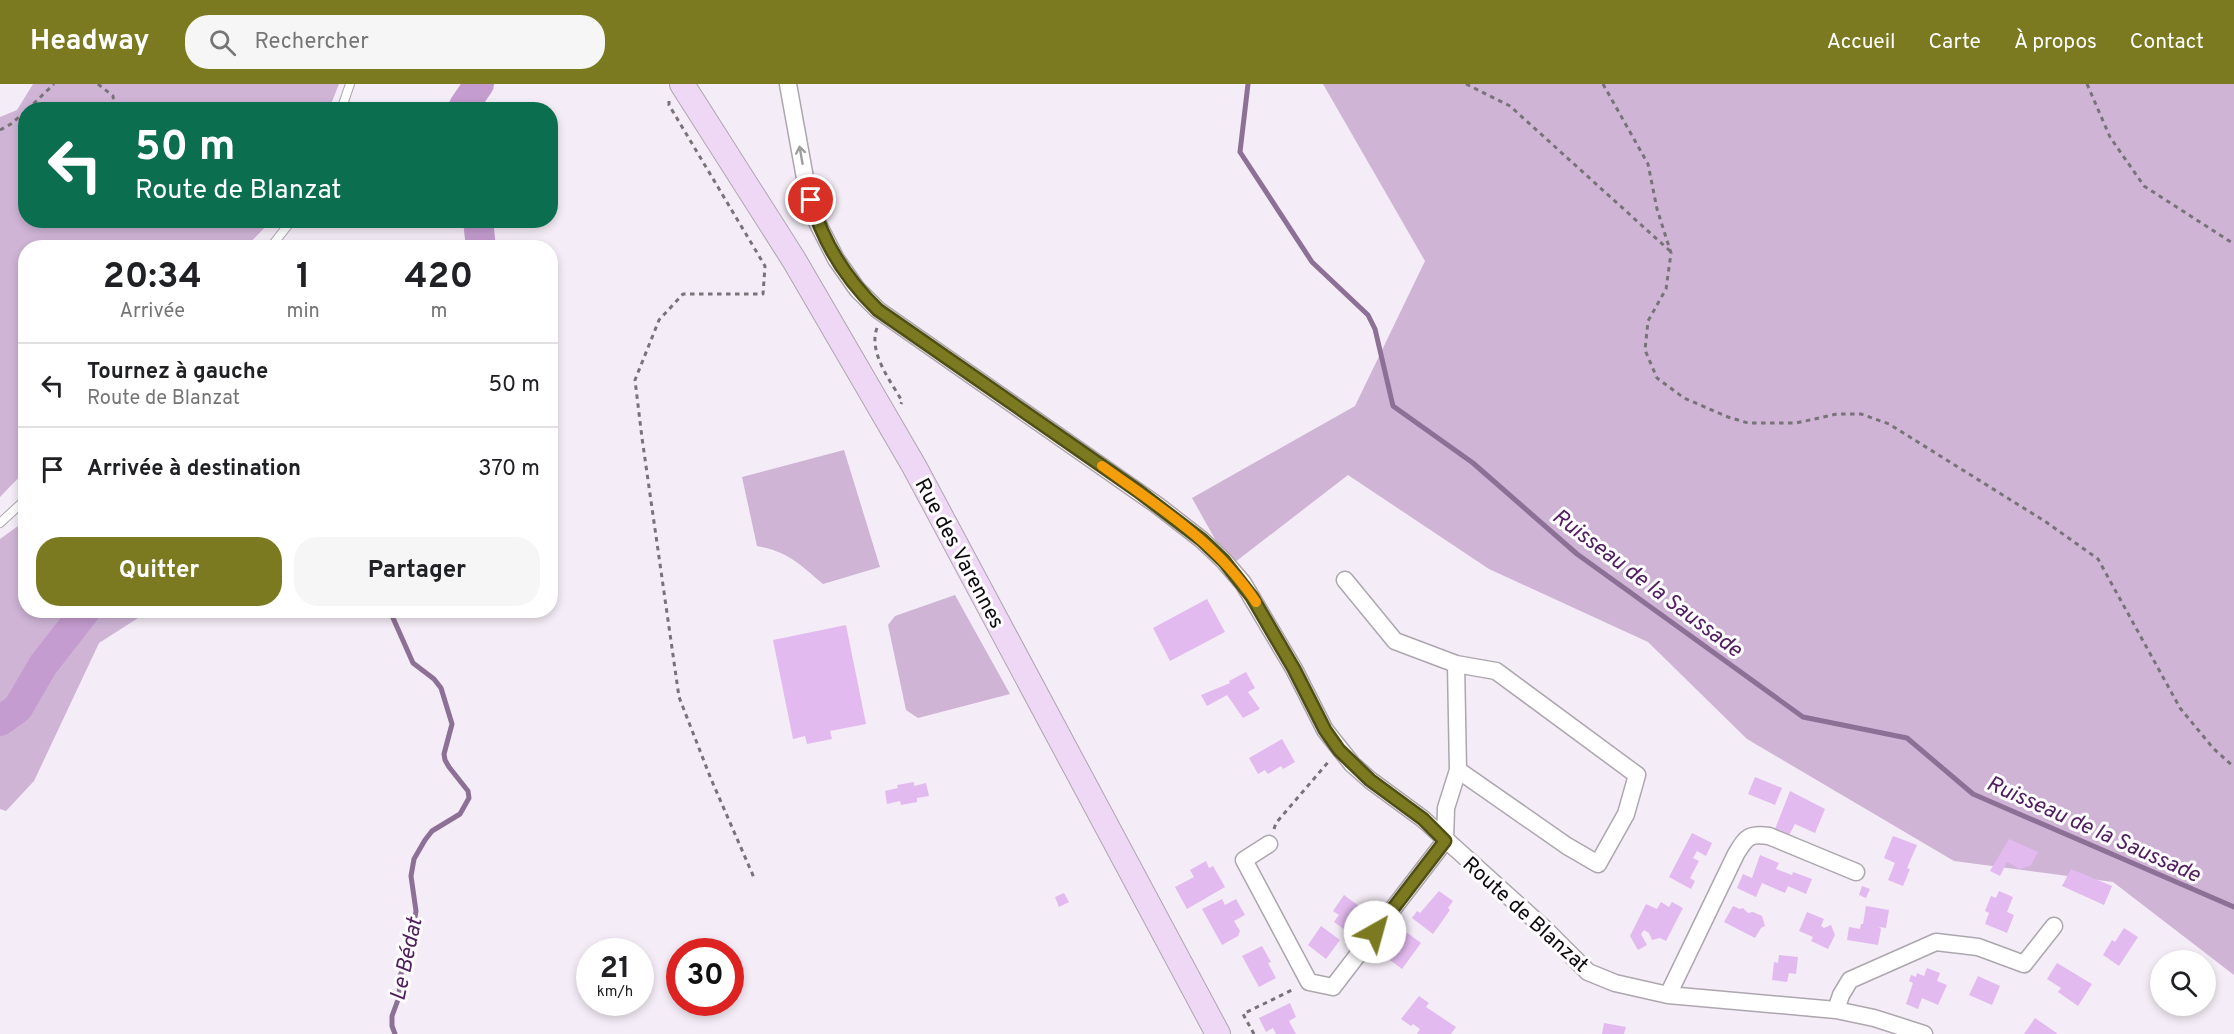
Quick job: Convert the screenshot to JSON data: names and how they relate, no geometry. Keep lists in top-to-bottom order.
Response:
{
  "streets": {
    "main road": ["Rue des Varennes"],
    "street": ["Route de Blanzat"]
  },
  "water": ["Ruisseau de la Saussade", "Le Bédat"],
  "page": {
    "header": "Headway",
    "search": "Rechercher",
    "nav": [
      "Accueil",
      "Carte",
      "À propos",
      "Contact"
    ],
    "turn": ["50 m", "Route de Blanzat"],
    "eta": [
      "20:34",
      "Arrivée",
      "1",
      "min",
      "420",
      "m"
    ],
    "list": [
      {
        "name": "Tournez à gauche",
        "note": "Route de Blanzat",
        "value": "50 m"
      },
      {
        "name": "Arrivée à destination",
        "value": "370 m"
      }
    ],
    "buttons": ["Quitter", "Partager"],
    "speed": "21 km/h",
    "limit": "30"
  }
}
